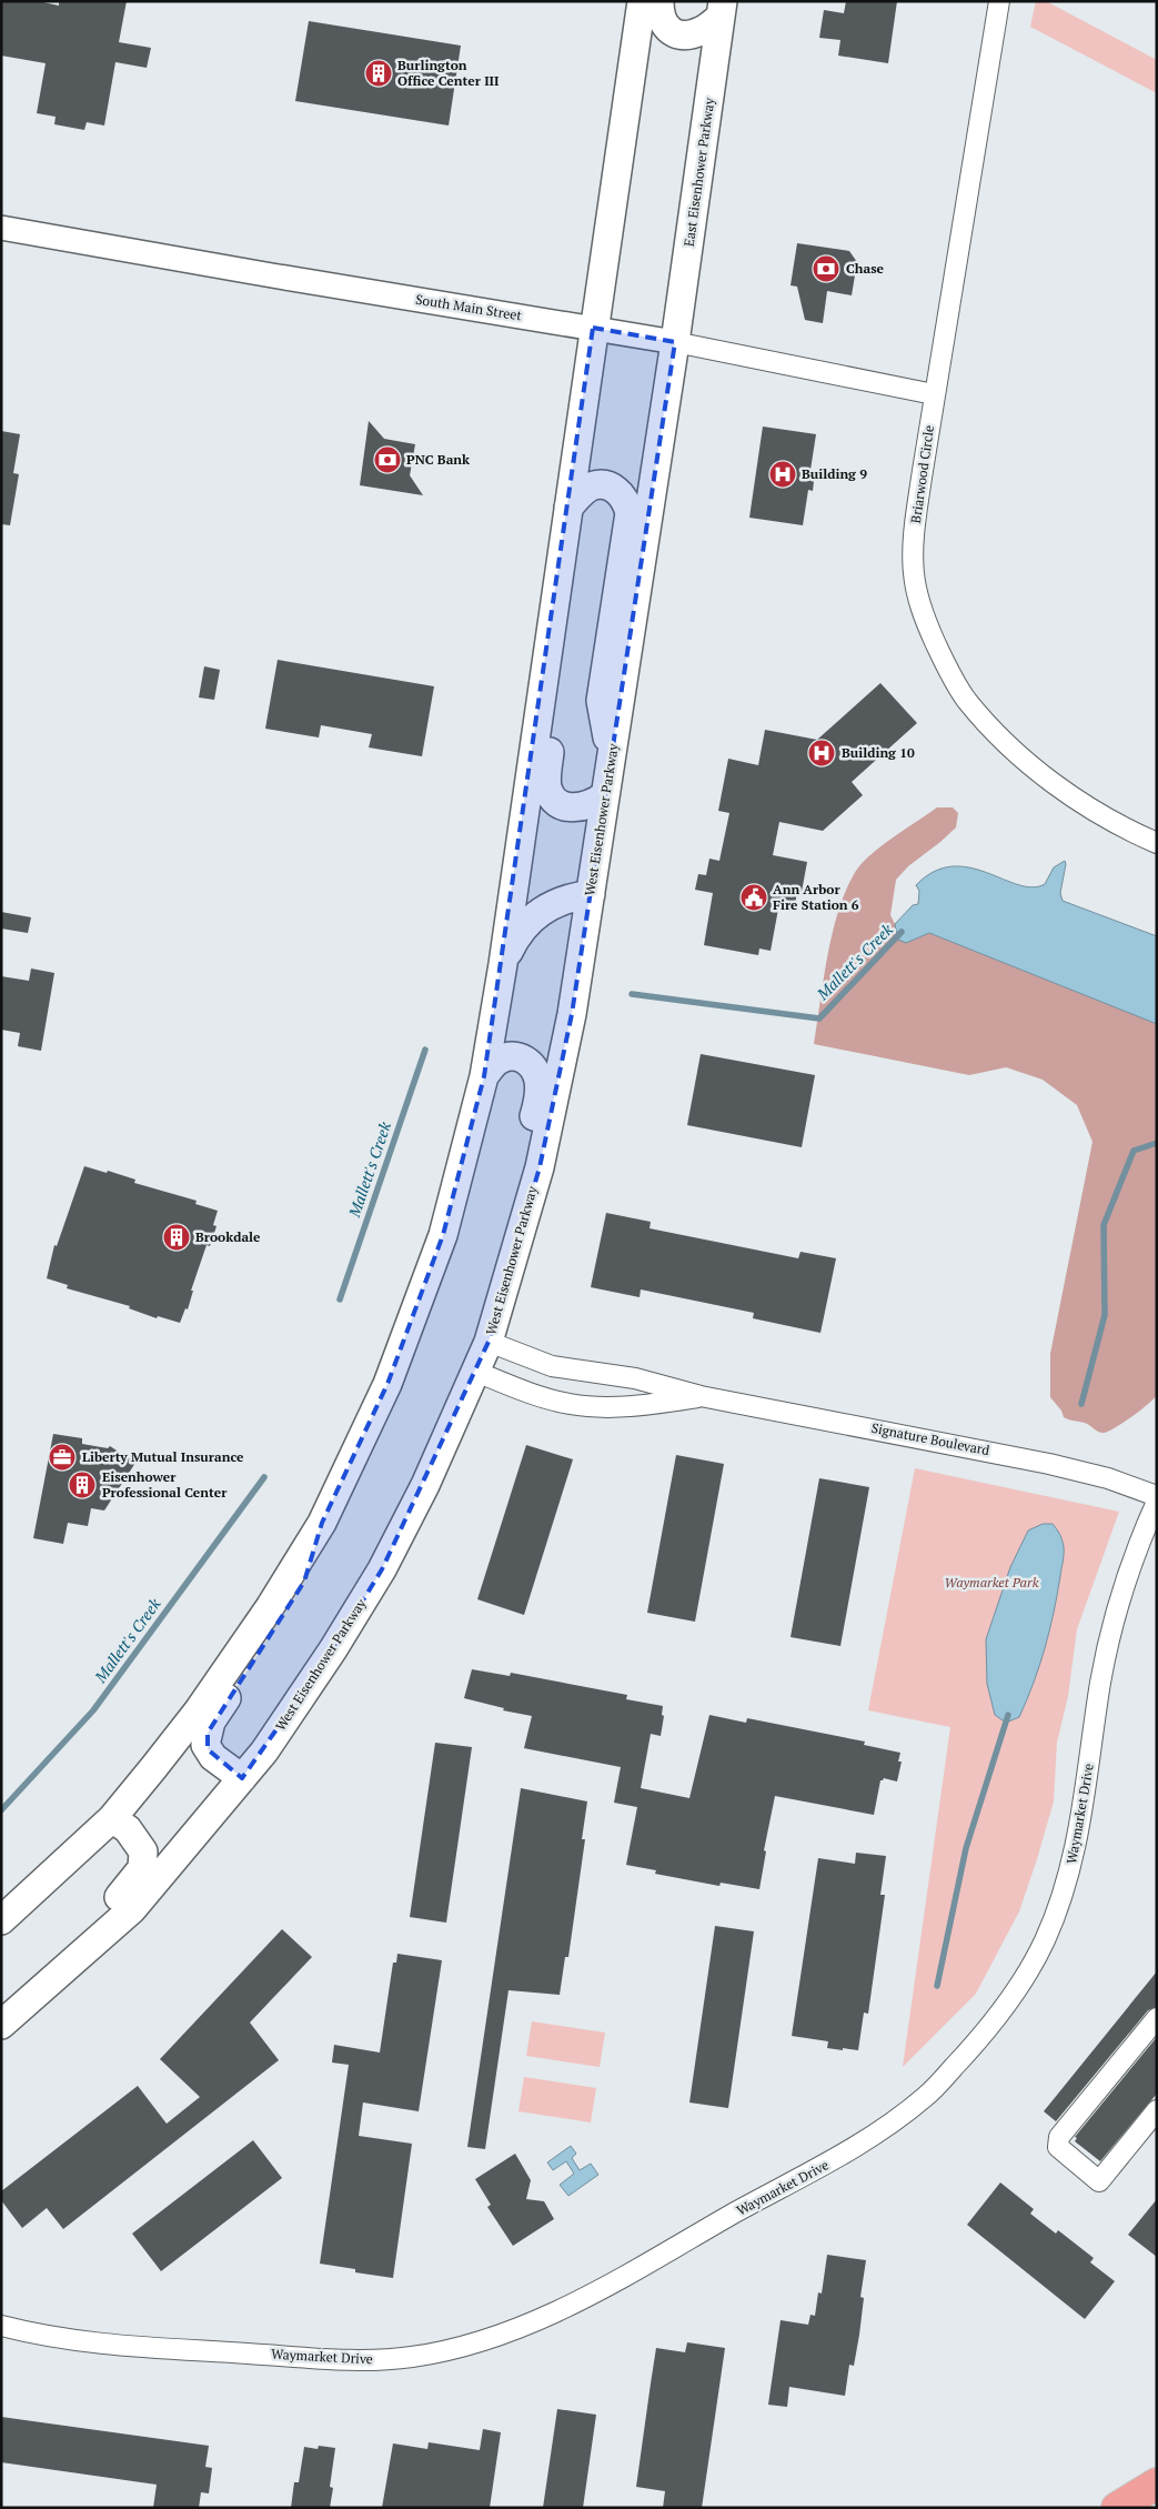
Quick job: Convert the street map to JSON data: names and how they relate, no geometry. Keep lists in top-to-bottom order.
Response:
{
  "streets": {
    "main road": ["East Eisenhower Parkway", "West Eisenhower Parkway"],
    "street": [
      "South Main Street",
      "Briarwood Circle",
      "Signature Boulevard",
      "Waymarket Drive"
    ]
  },
  "crossings": [
    ["East Eisenhower Parkway", "South Main Street"],
    ["East Eisenhower Parkway", "West Eisenhower Parkway"],
    ["South Main Street", "Briarwood Circle"],
    ["South Main Street", "West Eisenhower Parkway"],
    ["West Eisenhower Parkway", "Signature Boulevard"]
  ],
  "water": ["Mallett's Creek"],
  "parks": ["Waymarket Park"],
  "places": {
    "building": ["Burlington Office Center III", "Brookdale", "Eisenhower Professional Center"],
    "bank": ["Chase", "PNC Bank"],
    "hospital": ["Building 9", "Building 10"],
    "public building": ["Ann Arbor Fire Station 6"],
    "office": ["Liberty Mutual Insurance"]
  }
}
